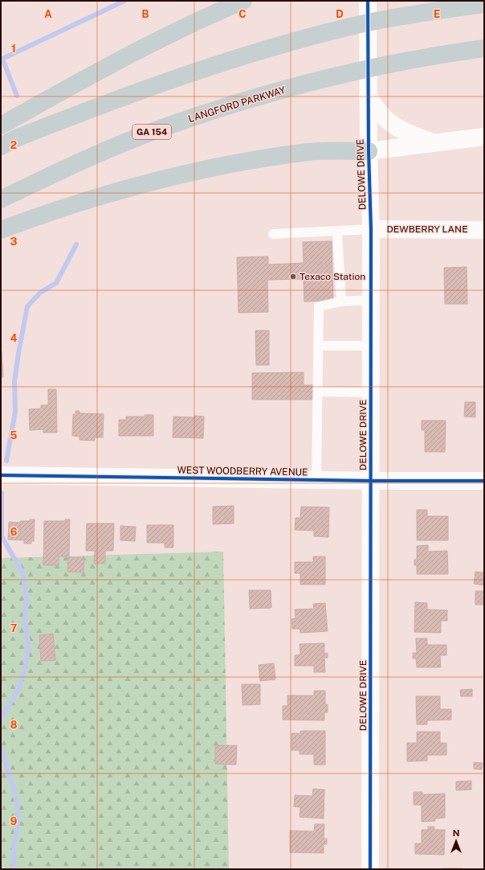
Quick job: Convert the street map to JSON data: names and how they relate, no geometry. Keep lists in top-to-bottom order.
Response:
{
  "streets": {
    "highway": ["LANGFORD PARKWAY", "GA 154"],
    "street": ["DELOWE DRIVE", "DEWBERRY LANE", "WEST WOODBERRY AVENUE"]
  },
  "crossings": [
    ["DELOWE DRIVE", "DEWBERRY LANE"],
    ["DELOWE DRIVE", "WEST WOODBERRY AVENUE"]
  ],
  "places": ["Texaco Station"],
  "north": "top",
  "grid": {
    "columns": [
      "A",
      "B",
      "C",
      "D",
      "E"
    ],
    "rows": [
      "1",
      "2",
      "3",
      "4",
      "5",
      "6",
      "7",
      "8",
      "9"
    ]
  }
}
